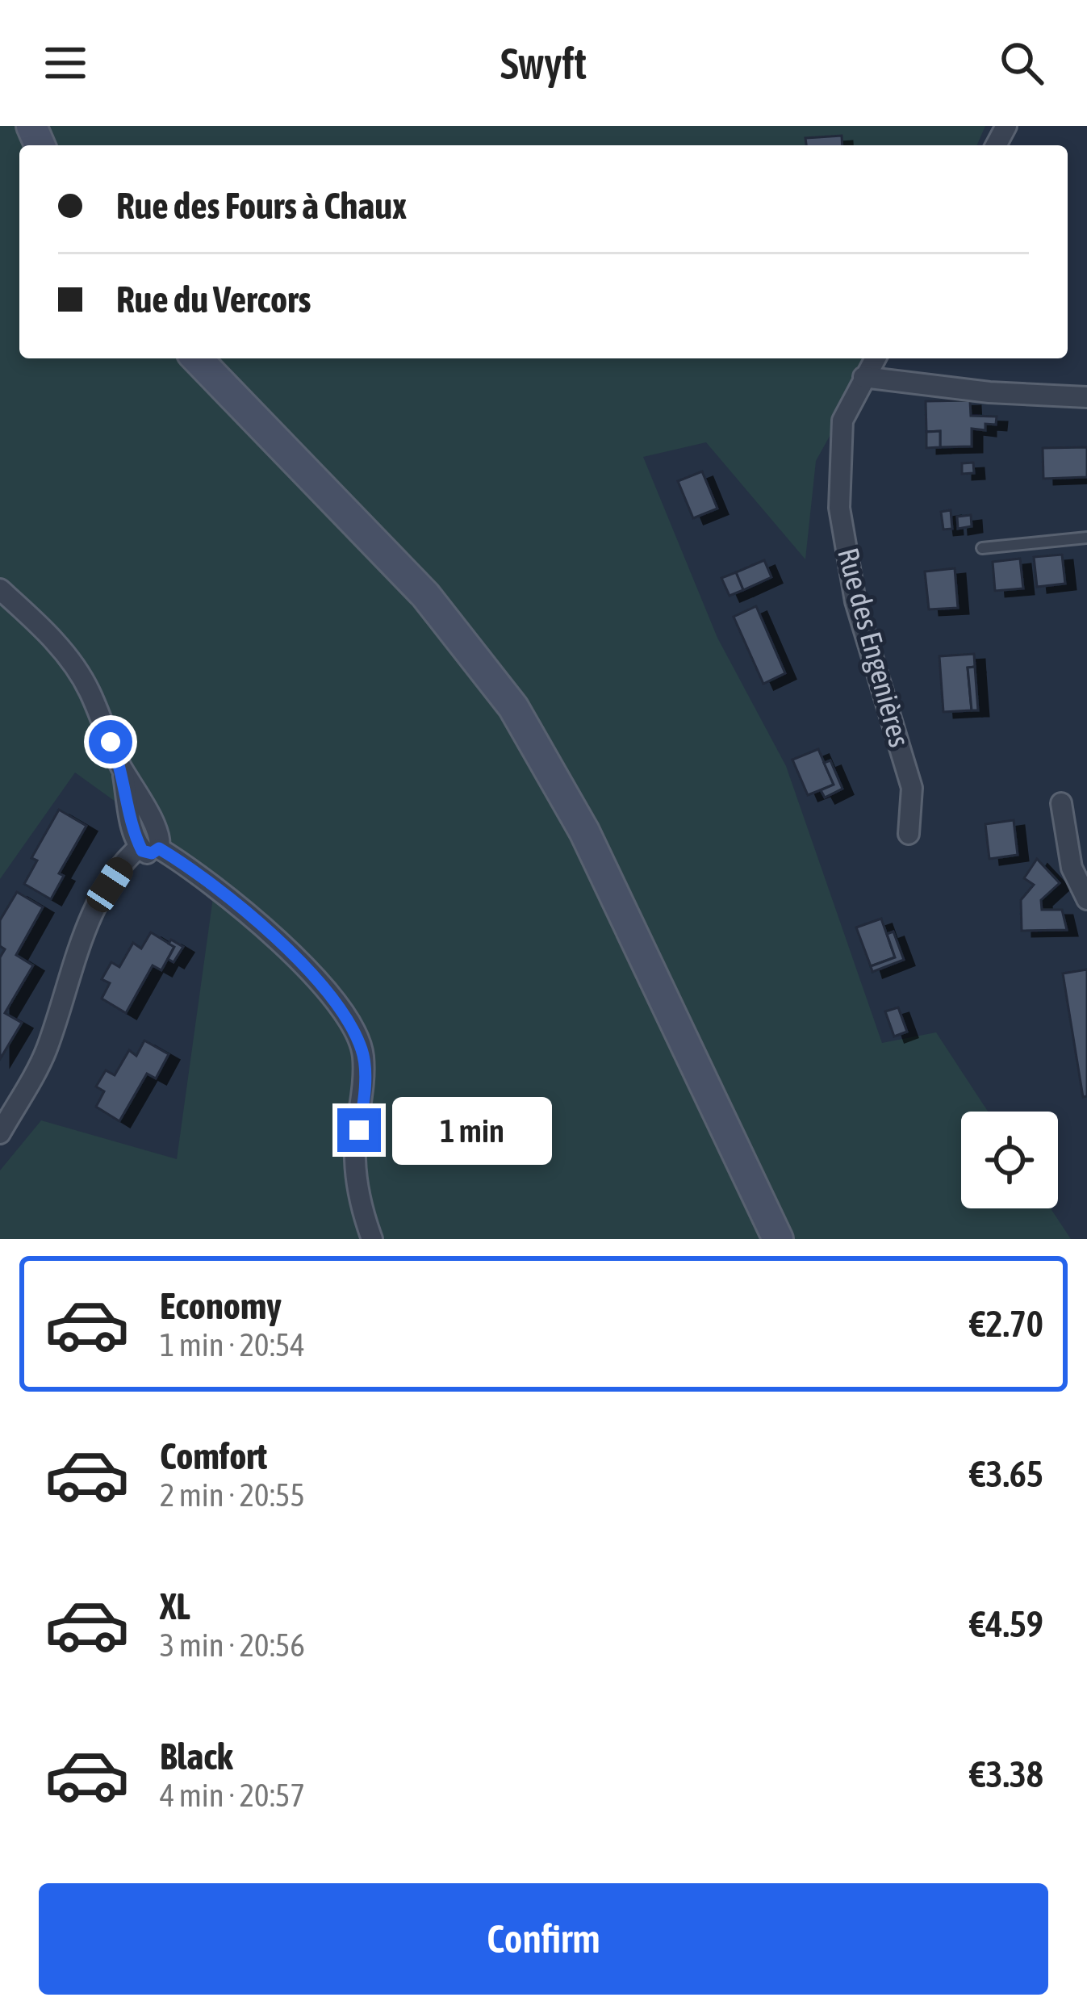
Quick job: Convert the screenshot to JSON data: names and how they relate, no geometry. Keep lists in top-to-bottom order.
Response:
{
  "streets": {
    "street": ["Rue des Engenières"]
  },
  "page": {
    "header": "Swyft",
    "banner": ["Rue des Fours à Chaux", "Rue du Vercors"],
    "bubble": "1 min",
    "list": [
      {
        "name": "Economy",
        "note": "1 min · 20:54",
        "value": "€2.70"
      },
      {
        "name": "Comfort",
        "note": "2 min · 20:55",
        "value": "€3.65"
      },
      {
        "name": "XL",
        "note": "3 min · 20:56",
        "value": "€4.59"
      },
      {
        "name": "Black",
        "note": "4 min · 20:57",
        "value": "€3.38"
      }
    ],
    "buttons": "Confirm"
  }
}
